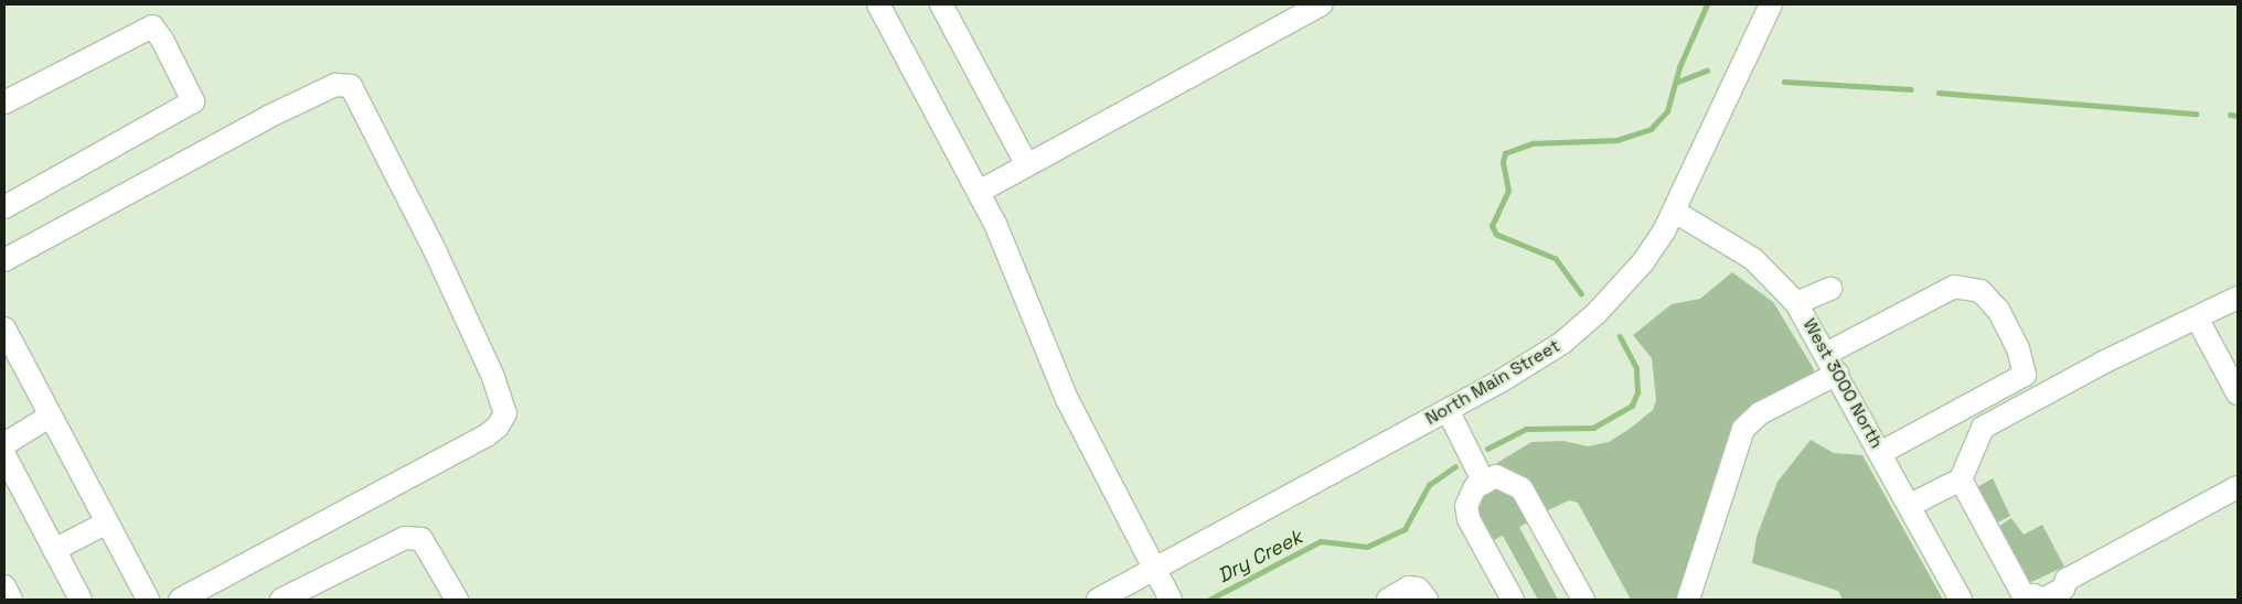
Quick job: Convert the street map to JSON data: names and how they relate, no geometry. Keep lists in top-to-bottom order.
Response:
{
  "streets": {
    "street": ["North Main Street", "West 3000 North"]
  },
  "crossings": [
    ["North Main Street", "West 3000 North"]
  ],
  "water": ["Dry Creek"]
}
